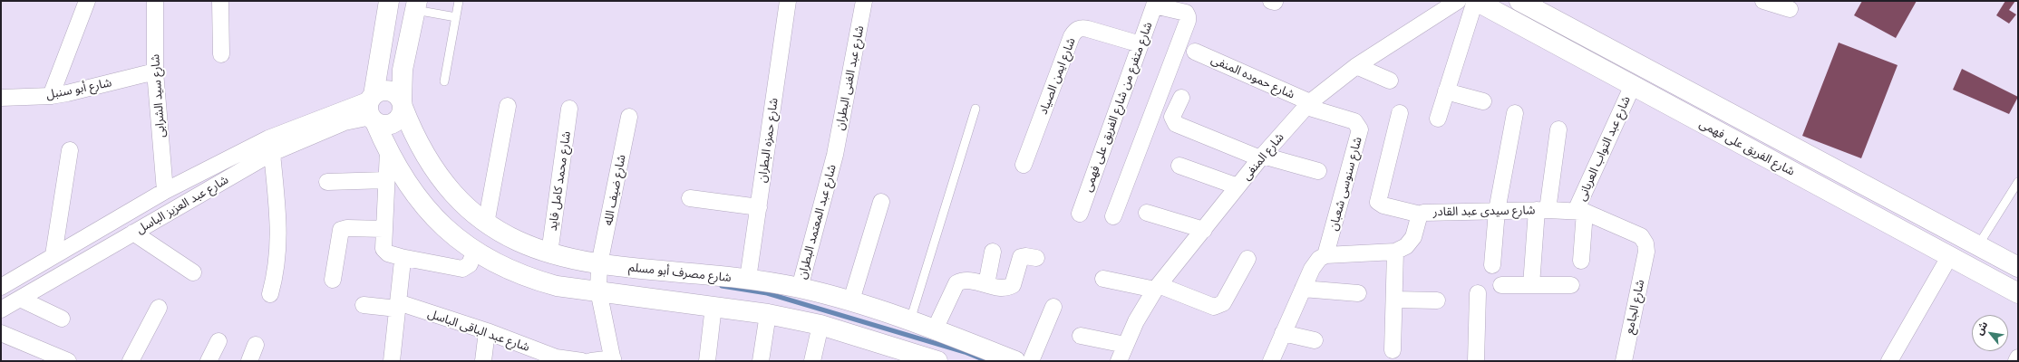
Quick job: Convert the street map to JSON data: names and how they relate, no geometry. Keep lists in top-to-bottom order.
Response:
{
  "streets": {
    "street": [
      "شارع ايمن الصياد",
      "شارع حموده المنفى",
      "شارع عبد الغنى البطران",
      "شارع أبو سنبل",
      "شارع سيد الشرابى",
      "شارع متفرع من شارع الفريق على فهمى",
      "شارع حمزه البطران",
      "شارع الفريق على فهمى",
      "شارع عبد التواب العربانى",
      "شارع المنفى",
      "شارع محمد كامل فايد",
      "شارع سنوسى شعبان",
      "شارع ضيف الله",
      "شارع عبد العزيز الباسل",
      "شارع سيدى عبد القادر",
      "شارع عبد المعتمد البطران",
      "شارع مصرف أبو مسلم",
      "شارع الجامع",
      "شارع عبد الباقى الباسل"
    ]
  },
  "crossings": [
    ["شارع ايمن الصياد", "شارع متفرع من شارع الفريق على فهمى"],
    ["شارع حموده المنفى", "شارع المنفى"],
    ["شارع حموده المنفى", "شارع سنوسى شعبان"],
    ["شارع عبد الغنى البطران", "شارع عبد المعتمد البطران"],
    ["شارع أبو سنبل", "شارع سيد الشرابى"],
    ["شارع سيد الشرابى", "شارع عبد العزيز الباسل"],
    ["شارع حمزه البطران", "شارع مصرف أبو مسلم"],
    ["شارع الفريق على فهمى", "شارع عبد التواب العربانى"],
    ["شارع عبد التواب العربانى", "شارع سيدى عبد القادر"],
    ["شارع المنفى", "شارع سنوسى شعبان"],
    ["شارع محمد كامل فايد", "شارع مصرف أبو مسلم"],
    ["شارع ضيف الله", "شارع مصرف أبو مسلم"],
    ["شارع عبد العزيز الباسل", "شارع مصرف أبو مسلم"],
    ["شارع سيدى عبد القادر", "شارع الجامع"],
    ["شارع عبد المعتمد البطران", "شارع مصرف أبو مسلم"]
  ],
  "north": "top left"
}
